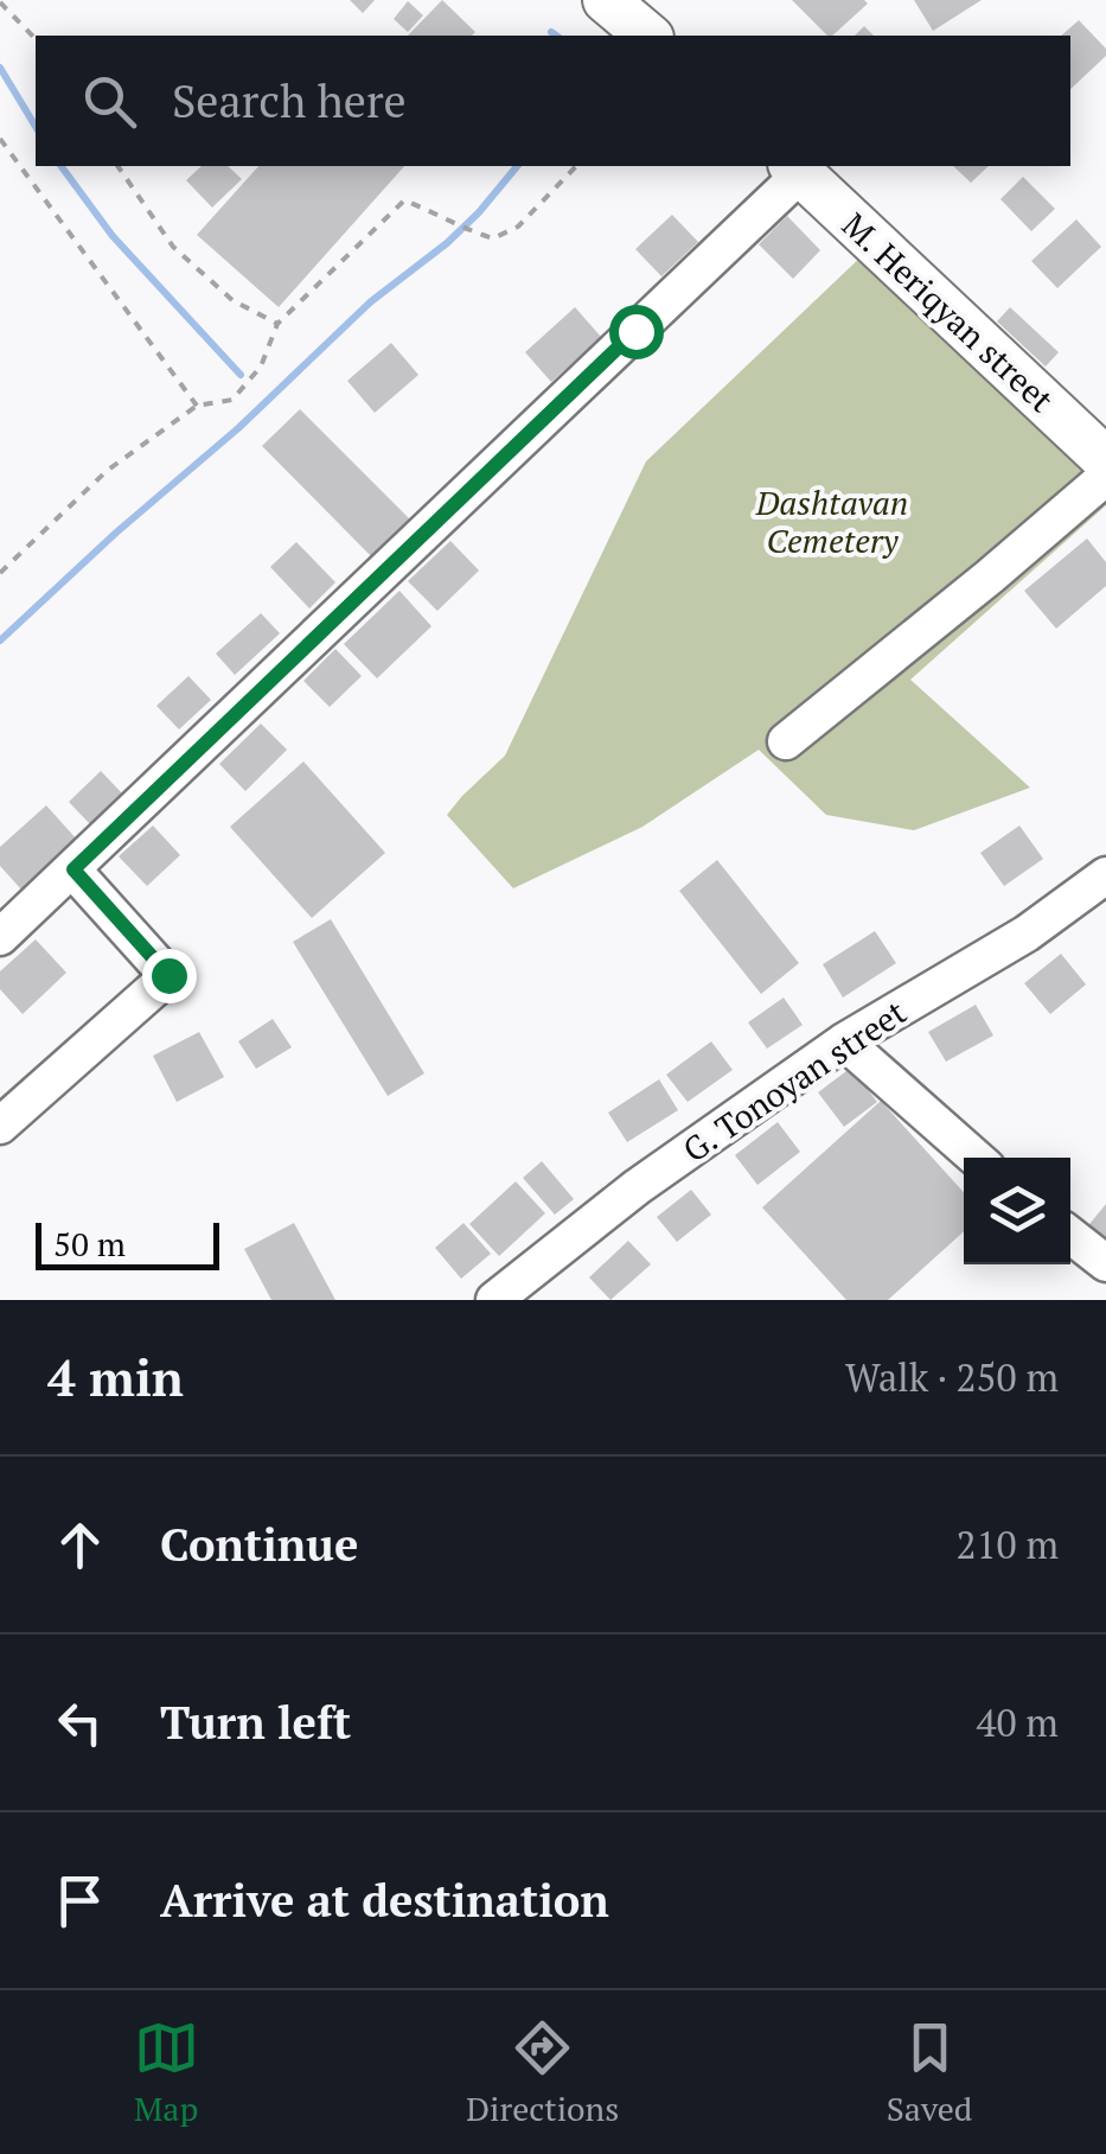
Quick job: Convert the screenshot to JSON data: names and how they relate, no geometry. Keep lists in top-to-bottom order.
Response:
{
  "streets": {
    "main road": ["M. Heriqyan street"],
    "street": ["G. Tonoyan street"]
  },
  "parks": ["Dashtavan Cemetery"],
  "scale_bar": "50 m",
  "page": {
    "search": "Search here",
    "scale": "50 m",
    "heading": ["4 min", "Walk · 250 m"],
    "list": [
      ["Continue", "210 m"],
      ["Turn left", "40 m"],
      "Arrive at destination"
    ],
    "nav": ["Map", "Directions", "Saved"]
  }
}
